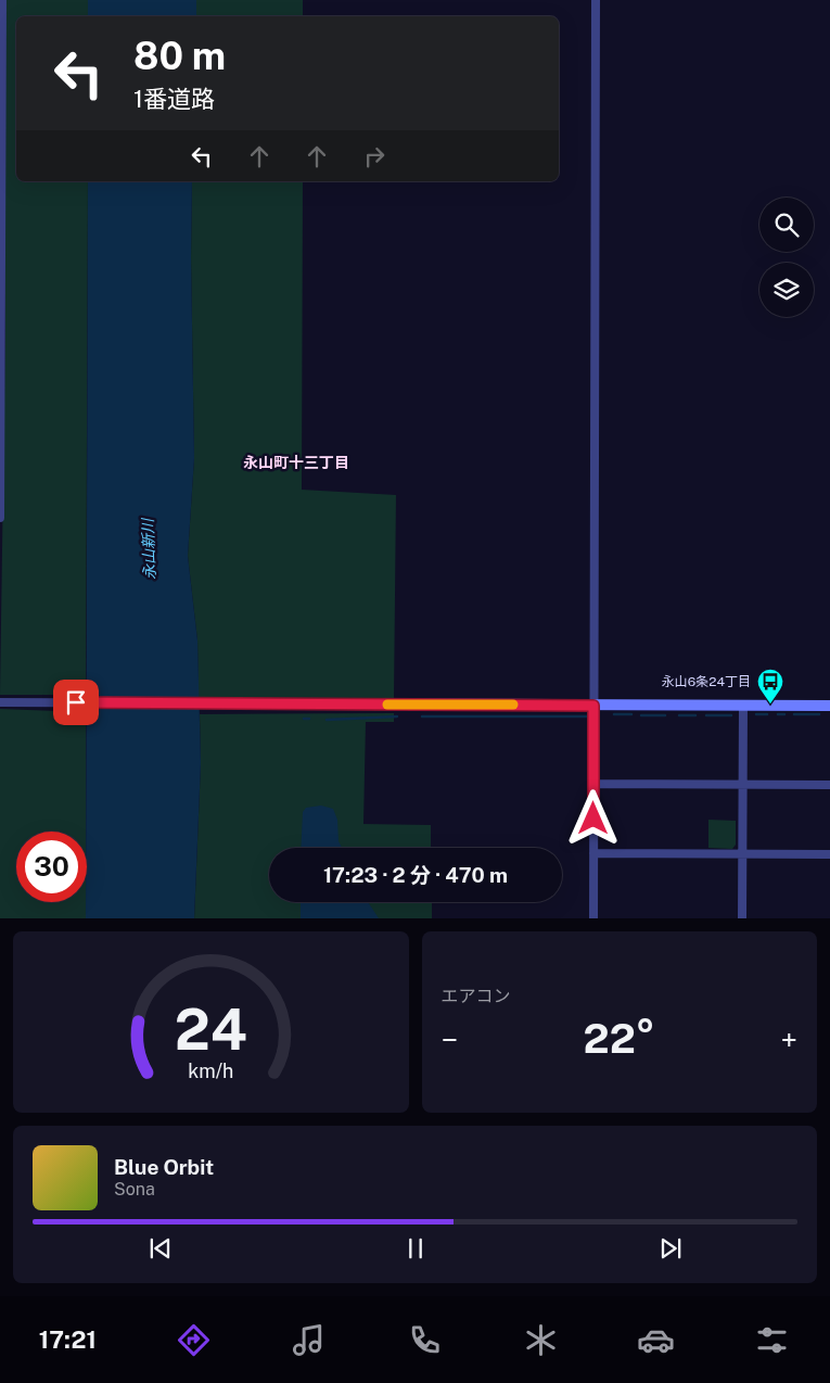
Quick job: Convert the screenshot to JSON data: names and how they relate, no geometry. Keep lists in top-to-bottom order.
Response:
{
  "districts": ["永山町十三丁目"],
  "water": ["永山新川"],
  "places": {
    "bus stop": ["永山6条24丁目"]
  },
  "page": {
    "turn": ["80 m", "1番道路"],
    "limit": "30",
    "trip": "17:23 · 2 分 · 470 m",
    "tile": "エアコン",
    "heat": ["−", "22°", "+"],
    "song": ["Blue Orbit", "Sona"],
    "tabs": "17:21",
    "gauge": ["24", "km/h"]
  }
}
